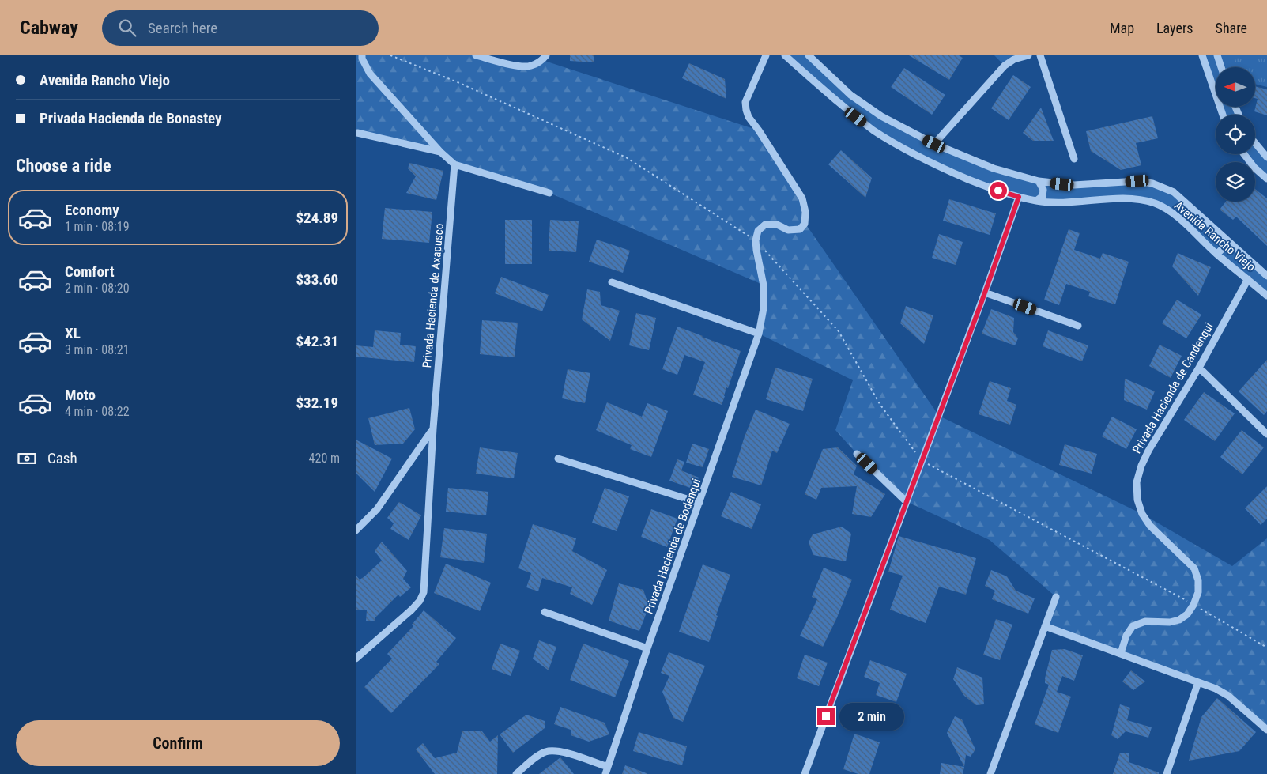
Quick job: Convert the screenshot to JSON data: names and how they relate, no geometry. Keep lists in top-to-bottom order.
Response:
{
  "streets": {
    "street": [
      "Avenida Rancho Viejo",
      "Privada Hacienda de Axapusco",
      "Privada Hacienda de Candenqui",
      "Privada Hacienda de Bodenqui"
    ]
  },
  "crossings": [
    ["Avenida Rancho Viejo", "Privada Hacienda de Candenqui"]
  ],
  "north": "left",
  "page": {
    "header": "Cabway",
    "search": "Search here",
    "nav": ["Map", "Layers", "Share"],
    "banner": ["Avenida Rancho Viejo", "Privada Hacienda de Bonastey"],
    "heading": "Choose a ride",
    "list": [
      {
        "name": "Economy",
        "note": "1 min · 08:19",
        "value": "$24.89"
      },
      {
        "name": "Comfort",
        "note": "2 min · 08:20",
        "value": "$33.60"
      },
      {
        "name": "XL",
        "note": "3 min · 08:21",
        "value": "$42.31"
      },
      {
        "name": "Moto",
        "note": "4 min · 08:22",
        "value": "$32.19"
      }
    ],
    "pay": ["Cash", "420 m"],
    "bubble": "2 min",
    "buttons": "Confirm"
  }
}
